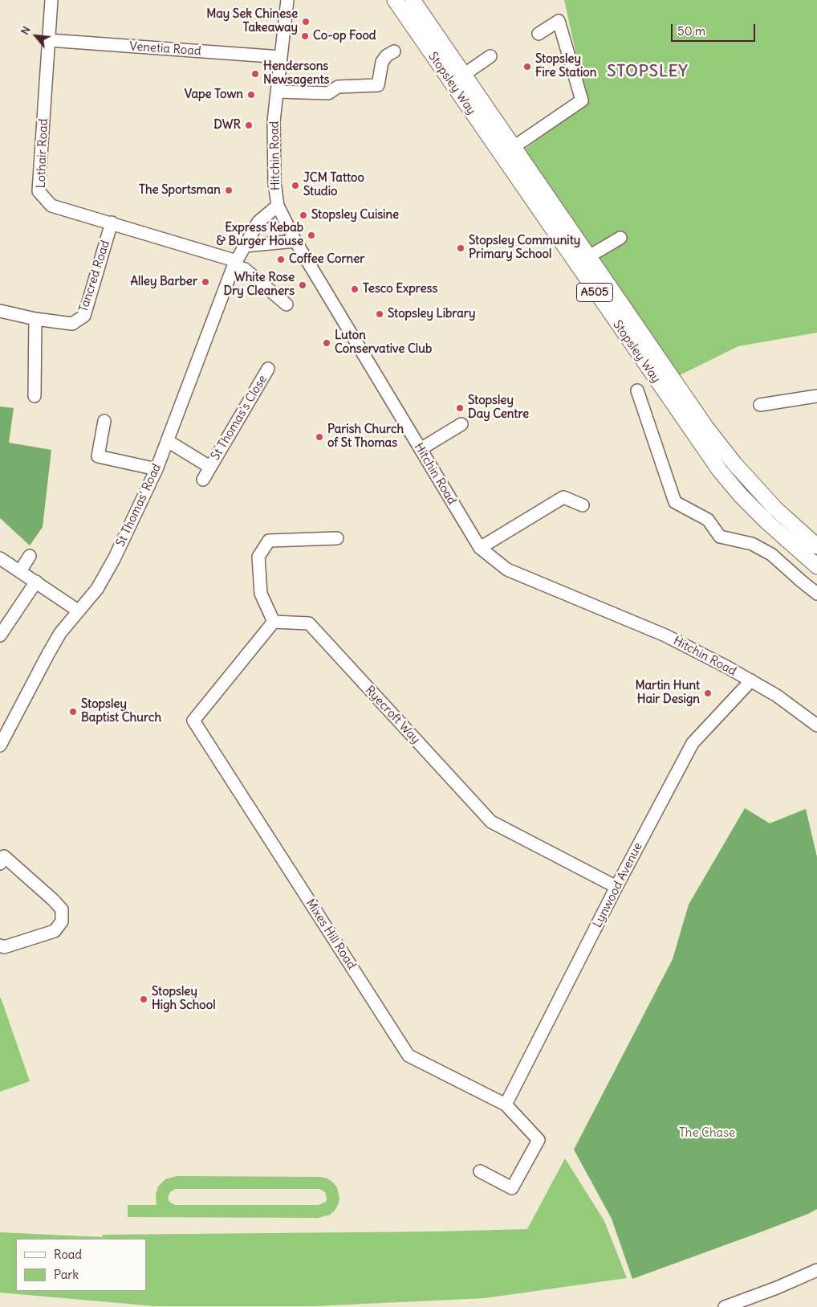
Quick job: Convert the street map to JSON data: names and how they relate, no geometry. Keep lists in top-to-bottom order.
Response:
{
  "streets": {
    "main road": ["Stopsley Way", "A505"],
    "street": [
      "Venetia Road",
      "Lothair Road",
      "Hitchin Road",
      "Tancred Road",
      "St Thomas's Close",
      "St Thomas' Road",
      "Ryecroft Way",
      "Lynwood Avenue",
      "Mixes Hill Road"
    ]
  },
  "crossings": [
    ["Venetia Road", "Lothair Road"],
    ["Venetia Road", "Hitchin Road"],
    ["Lothair Road", "Tancred Road"],
    ["Lothair Road", "St Thomas' Road"],
    ["Hitchin Road", "St Thomas' Road"],
    ["Hitchin Road", "Lynwood Avenue"],
    ["St Thomas's Close", "St Thomas' Road"],
    ["Ryecroft Way", "Lynwood Avenue"],
    ["Ryecroft Way", "Mixes Hill Road"],
    ["Lynwood Avenue", "Mixes Hill Road"]
  ],
  "districts": ["STOPSLEY"],
  "parks": ["The Chase"],
  "places": [
    "May Sek Chinese Takeaway",
    "Co-op Food",
    "Stopsley Fire Station",
    "Hendersons Newsagents",
    "Vape Town",
    "DWR",
    "JCM Tattoo Studio",
    "The Sportsman",
    "Stopsley Cuisine",
    "Express Kebab & Burger House",
    "Stopsley Community Primary School",
    "Coffee Corner",
    "Alley Barber",
    "White Rose Dry Cleaners",
    "Tesco Express",
    "Stopsley Library",
    "Luton Conservative Club",
    "Stopsley Day Centre",
    "Parish Church of St Thomas",
    "Martin Hunt Hair Design",
    "Stopsley Baptist Church",
    "Stopsley High School"
  ],
  "legend": ["Road", "Park"],
  "scale_bar": "50 m",
  "north": "top left"
}
